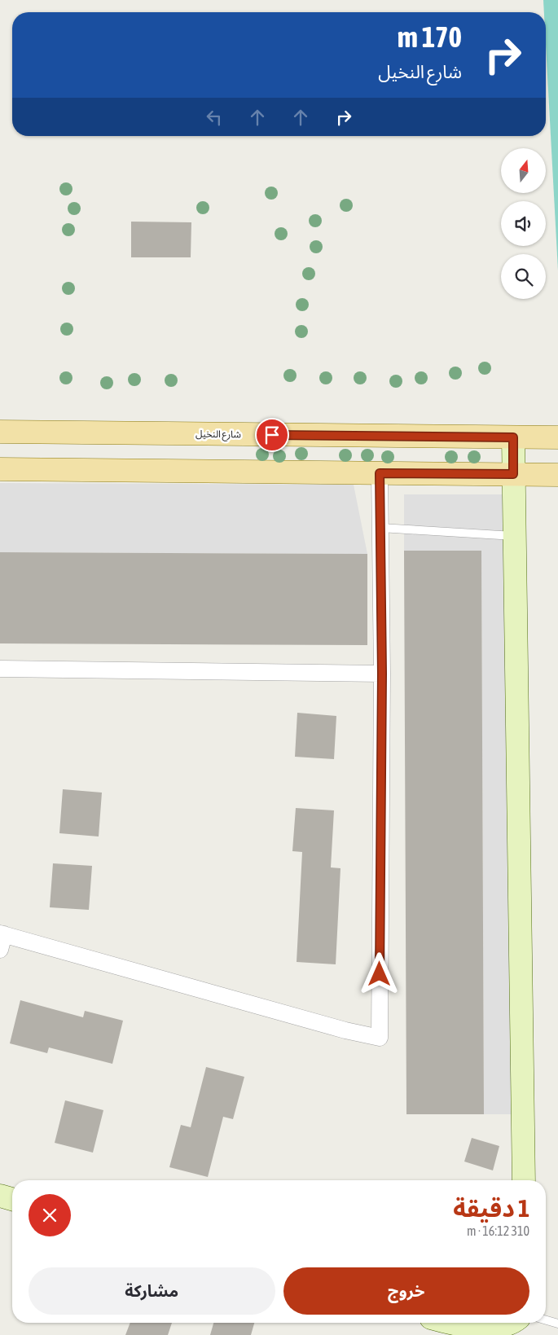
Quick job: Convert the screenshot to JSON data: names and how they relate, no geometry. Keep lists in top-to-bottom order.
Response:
{
  "streets": {
    "main road": ["شارع النخيل"]
  },
  "north": "top",
  "page": {
    "turn": ["170 m", "شارع النخيل"],
    "heading": ["1 دقيقة", "310 m · 16:12"],
    "buttons": ["خروج", "مشاركة"]
  }
}
